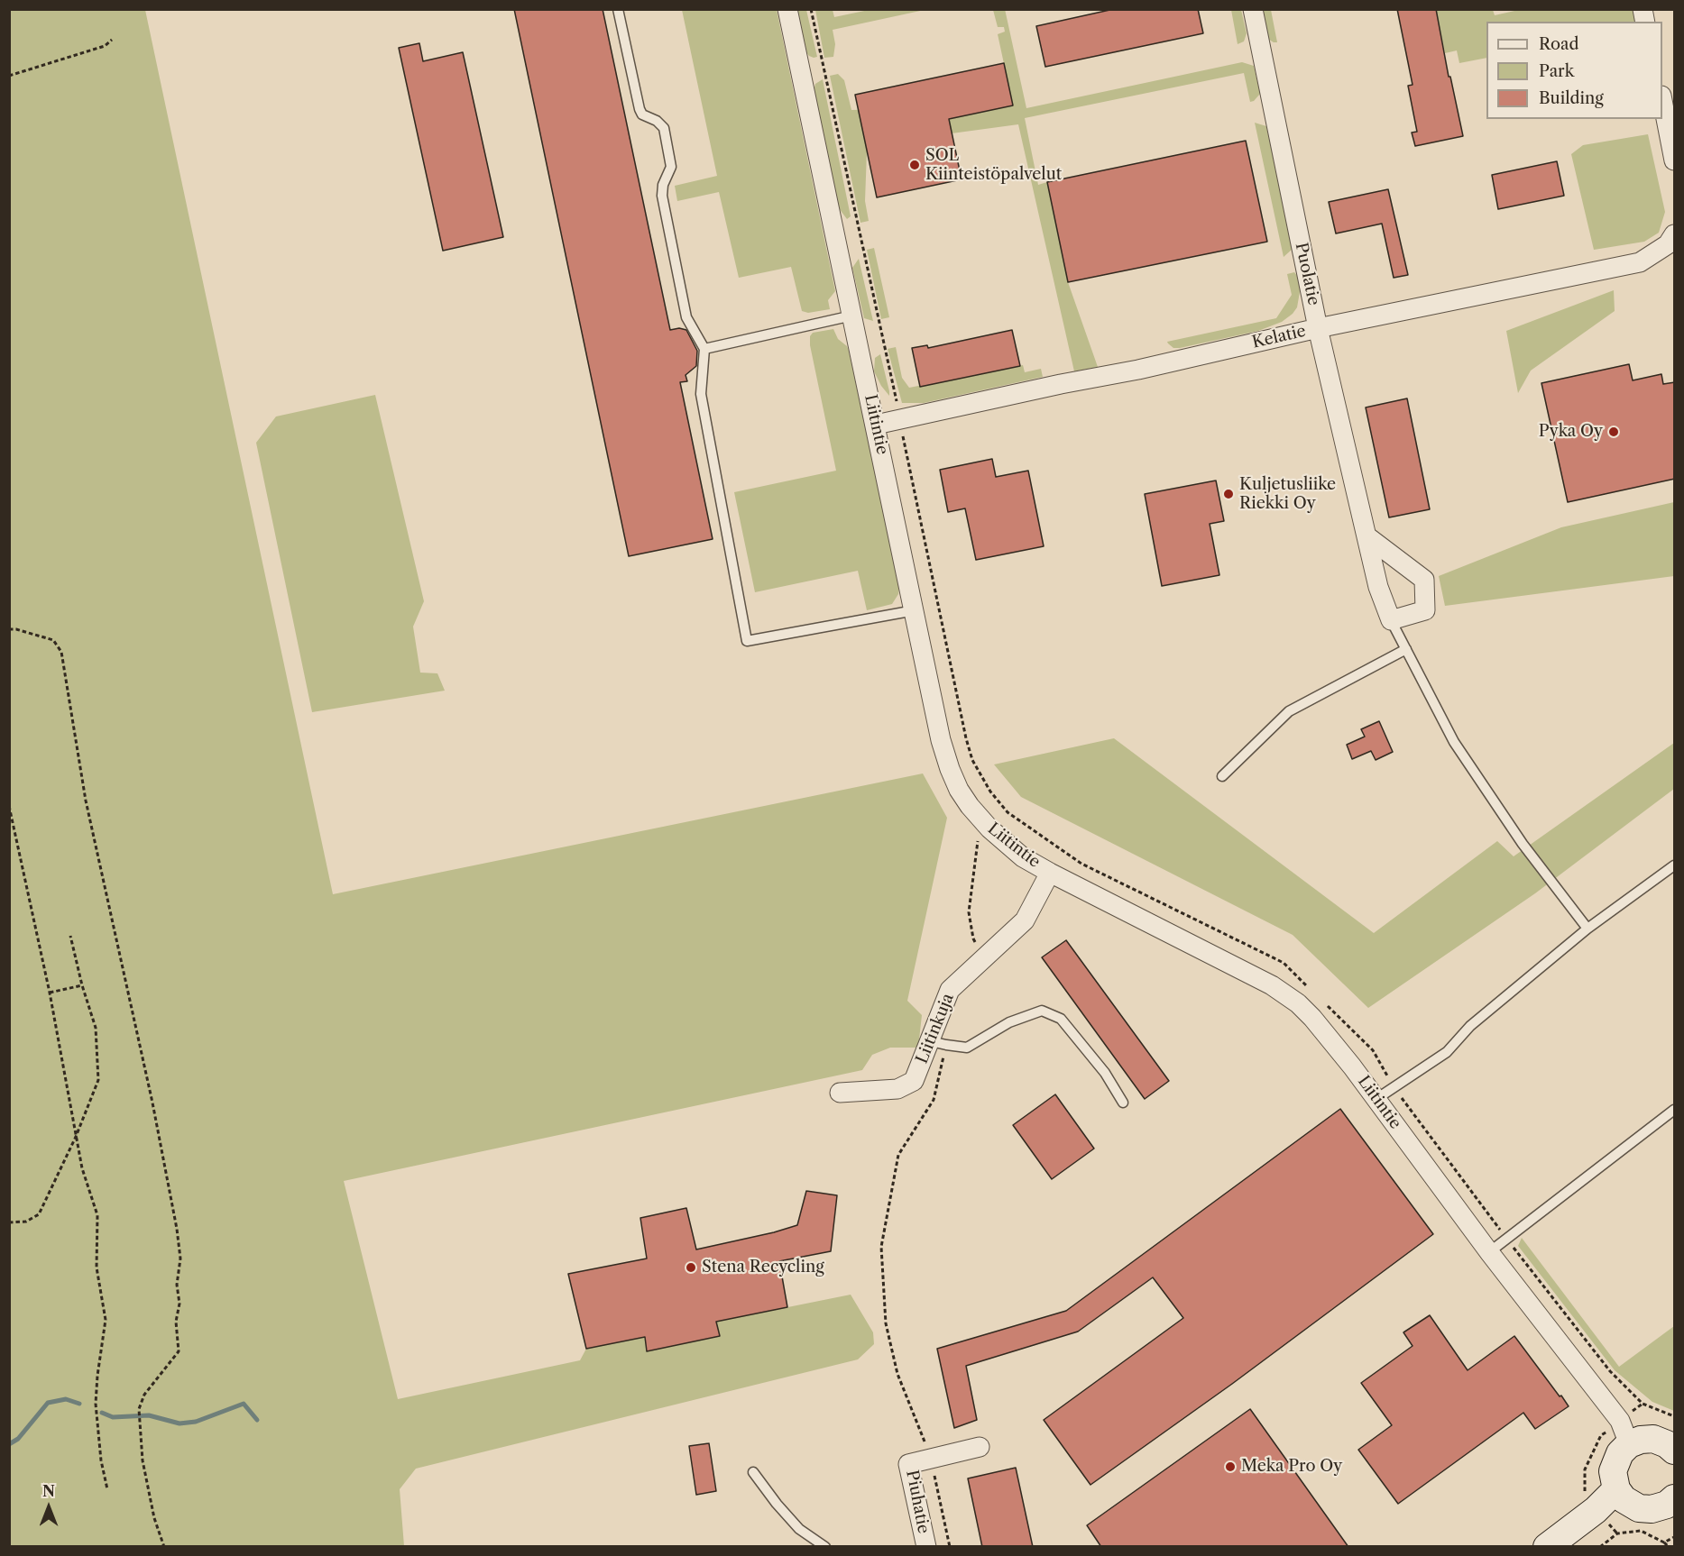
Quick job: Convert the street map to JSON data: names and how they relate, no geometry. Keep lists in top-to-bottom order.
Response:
{
  "streets": {
    "street": [
      "Puolatie",
      "Kelatie",
      "Liitintie",
      "Liitinkuja",
      "Piuhatie"
    ]
  },
  "crossings": [
    ["Puolatie", "Kelatie"],
    ["Kelatie", "Liitintie"],
    ["Liitintie", "Liitinkuja"]
  ],
  "places": [
    "SOL Kiinteistöpalvelut",
    "Pyka Oy",
    "Kuljetusliike Riekki Oy",
    "Stena Recycling",
    "Meka Pro Oy"
  ],
  "legend": ["Road", "Park", "Building"],
  "north": "top"
}
